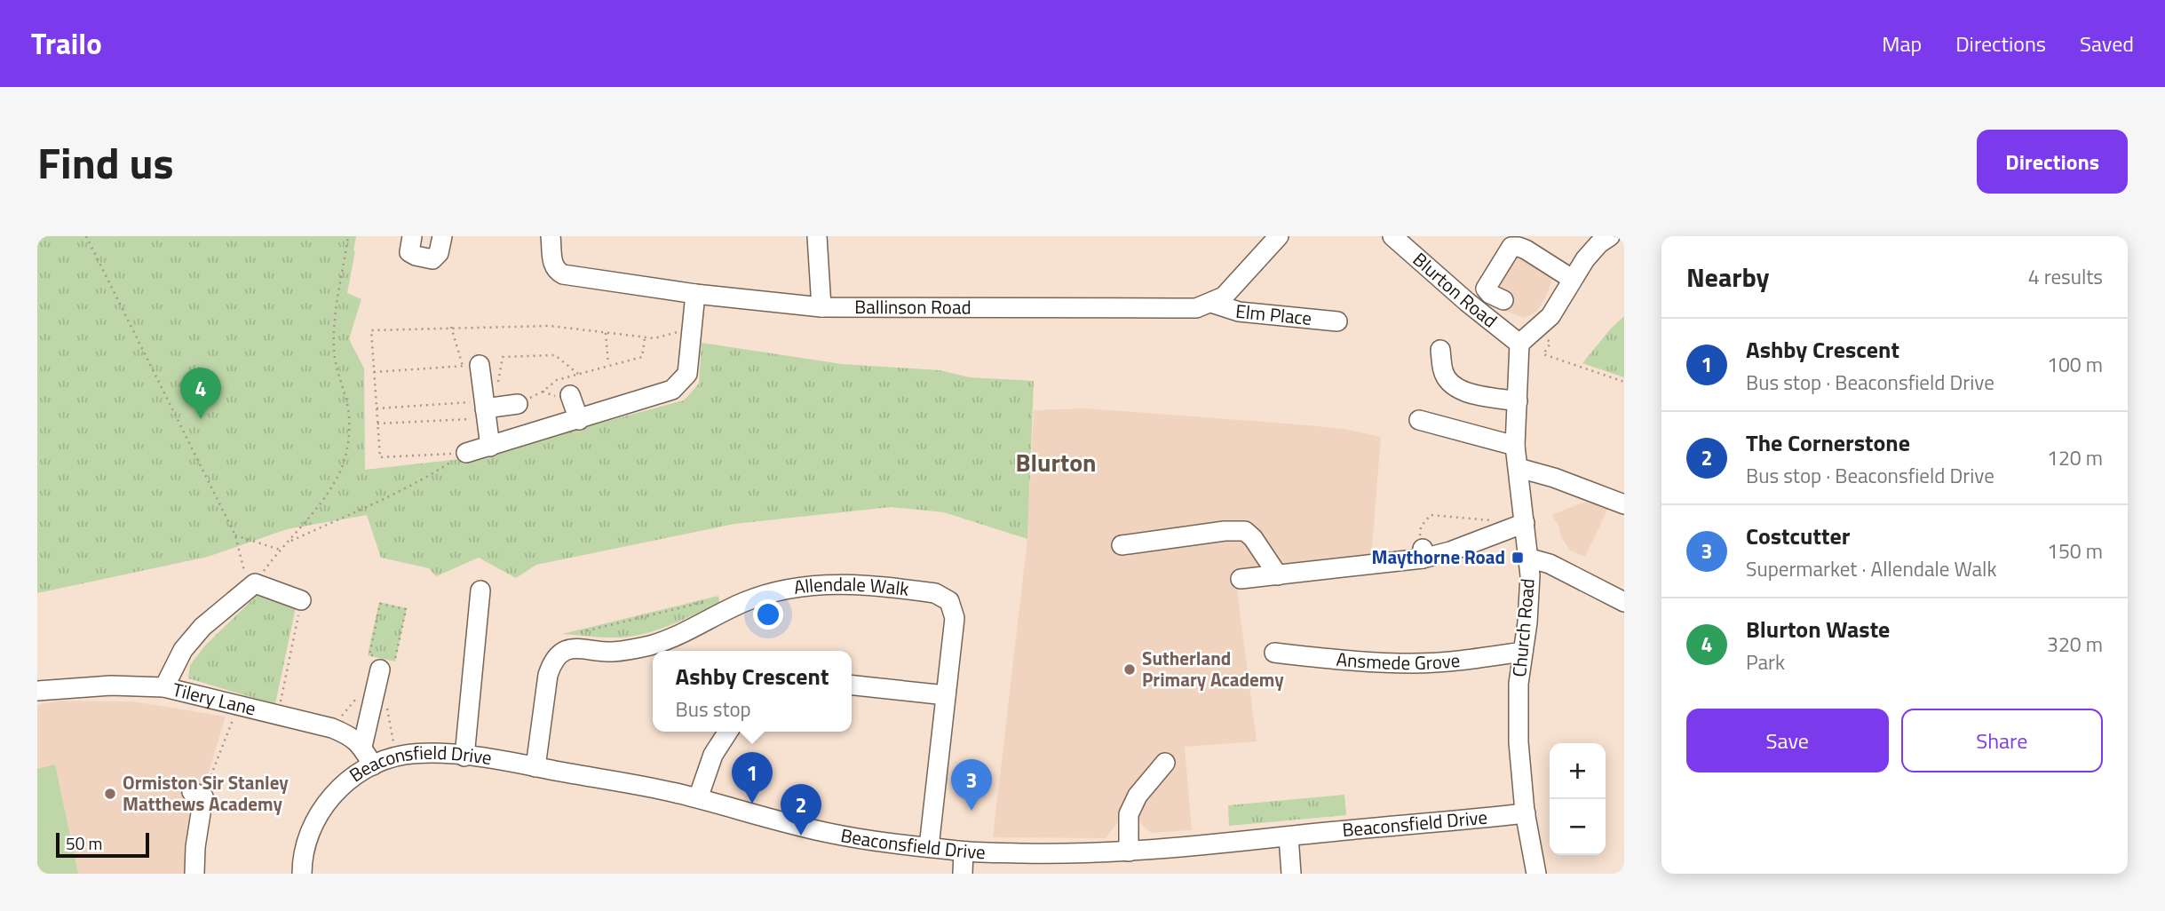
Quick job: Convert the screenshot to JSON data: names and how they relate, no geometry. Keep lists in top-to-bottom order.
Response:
{
  "streets": {
    "street": [
      "Blurton Road",
      "Ballinson Road",
      "Elm Place",
      "Allendale Walk",
      "Church Road",
      "Ansmede Grove",
      "Tilery Lane",
      "Beaconsfield Drive"
    ]
  },
  "crossings": [
    ["Blurton Road", "Church Road"],
    ["Ballinson Road", "Elm Place"],
    ["Allendale Walk", "Beaconsfield Drive"],
    ["Church Road", "Ansmede Grove"],
    ["Church Road", "Beaconsfield Drive"],
    ["Tilery Lane", "Beaconsfield Drive"]
  ],
  "districts": ["Blurton"],
  "places": {
    "transit": ["Maythorne Road"],
    "other": ["Sutherland Primary Academy", "Ormiston Sir Stanley Matthews Academy"]
  },
  "scale_bar": "50 m",
  "page": {
    "header": "Trailo",
    "nav": ["Map", "Directions", "Saved"],
    "title": "Find us",
    "buttons": [
      "Directions",
      ["Save", "Share"]
    ],
    "heading": ["Nearby", "4 results"],
    "list": [
      {
        "mark": "1",
        "name": "Ashby Crescent",
        "note": "Bus stop · Beaconsfield Drive",
        "value": "100 m"
      },
      {
        "mark": "2",
        "name": "The Cornerstone",
        "note": "Bus stop · Beaconsfield Drive",
        "value": "120 m"
      },
      {
        "mark": "3",
        "name": "Costcutter",
        "note": "Supermarket · Allendale Walk",
        "value": "150 m"
      },
      {
        "mark": "4",
        "name": "Blurton Waste",
        "note": "Park",
        "value": "320 m"
      }
    ],
    "pins": [
      "4",
      "1",
      "3",
      "2"
    ],
    "popup": ["Ashby Crescent", "Bus stop"],
    "map_buttons": ["+", "−"],
    "scale": "50 m"
  }
}
